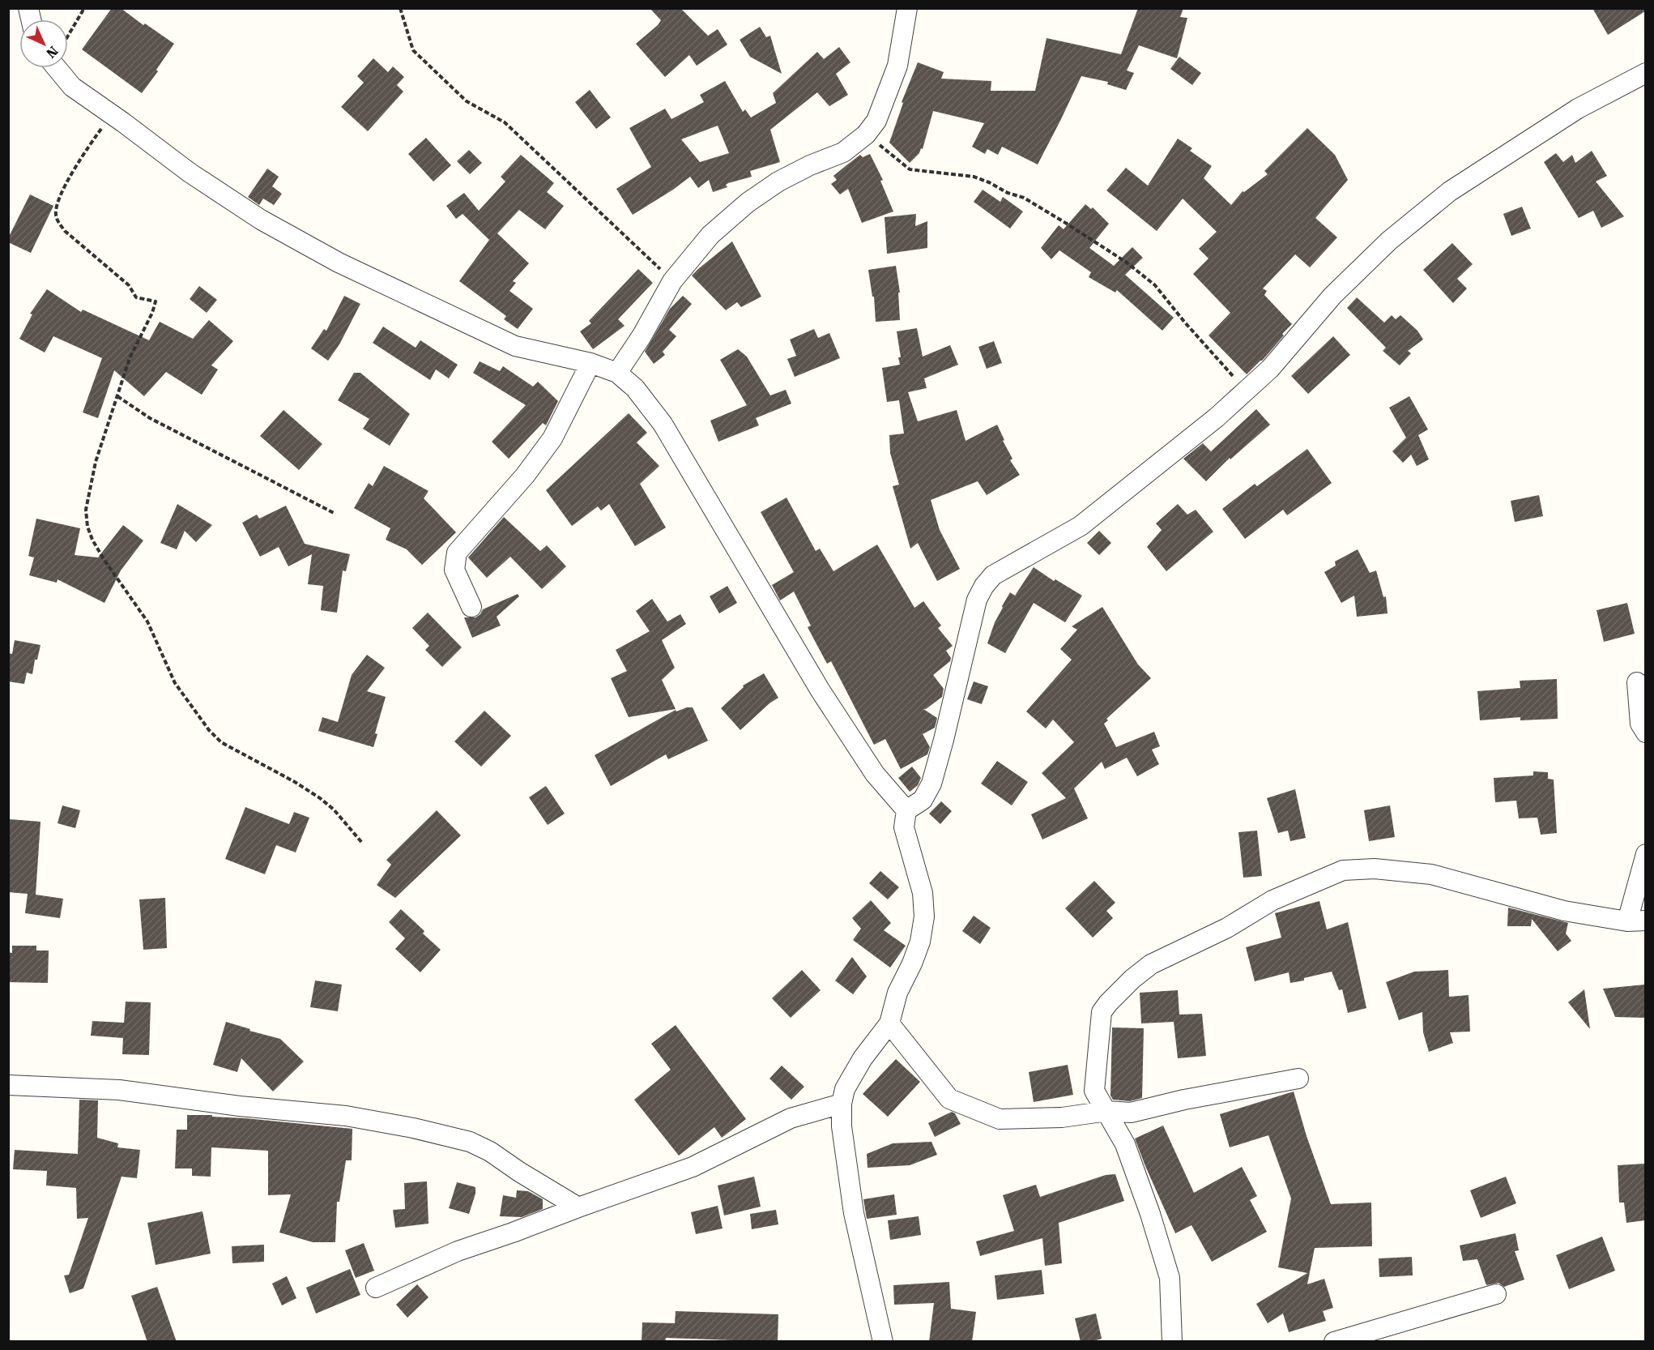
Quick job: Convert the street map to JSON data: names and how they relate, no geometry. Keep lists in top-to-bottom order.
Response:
{
  "north": "bottom right"
}
